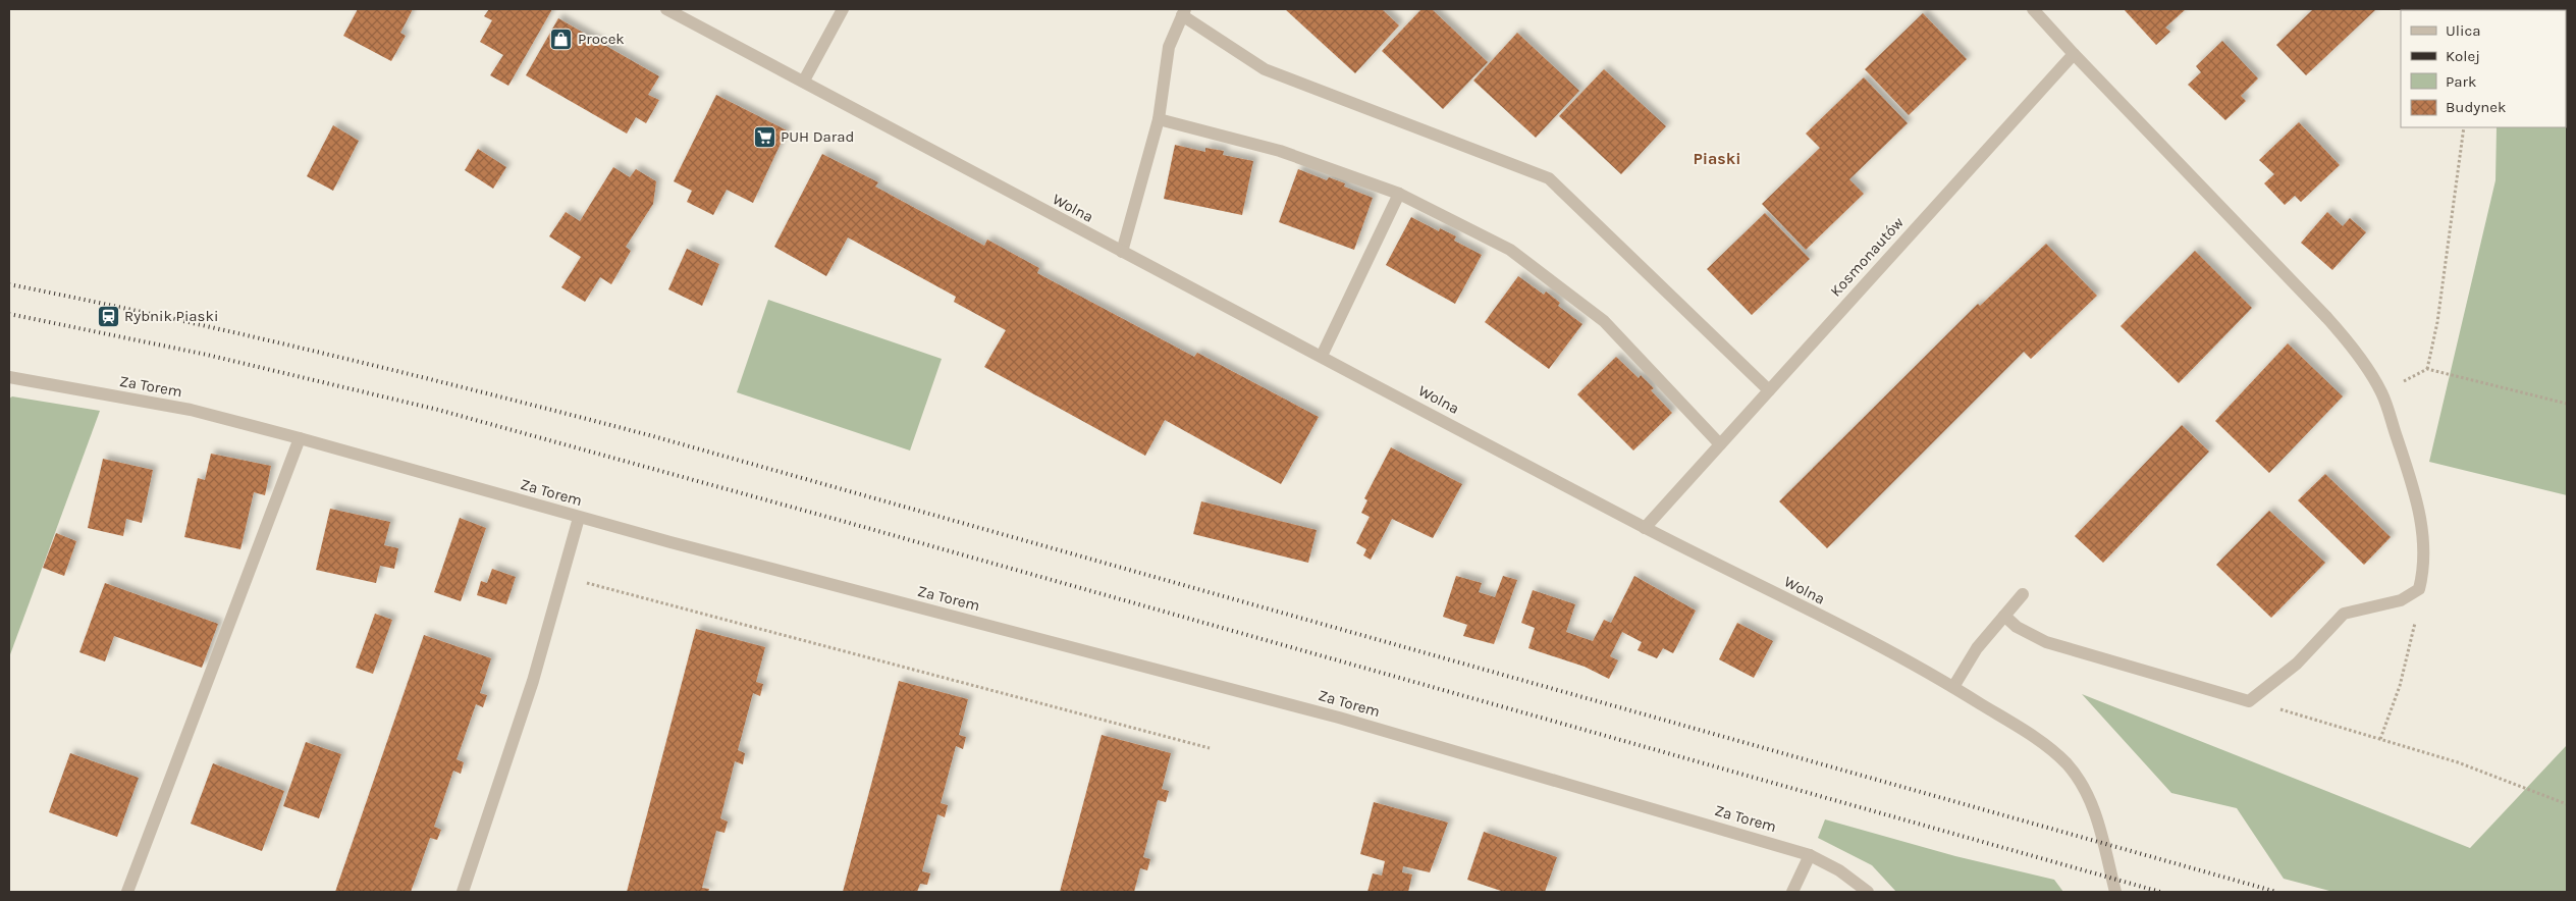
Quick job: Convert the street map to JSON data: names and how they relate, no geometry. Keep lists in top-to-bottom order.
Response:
{
  "streets": {
    "street": ["Wolna", "Kosmonautów", "Za Torem"]
  },
  "crossings": [
    ["Wolna", "Kosmonautów"]
  ],
  "districts": ["Piaski"],
  "places": {
    "shop": ["Procek"],
    "supermarket": ["PUH Darad"],
    "station": ["Rybnik Piaski"]
  },
  "legend": [
    "Ulica",
    "Kolej",
    "Park",
    "Budynek"
  ]
}
